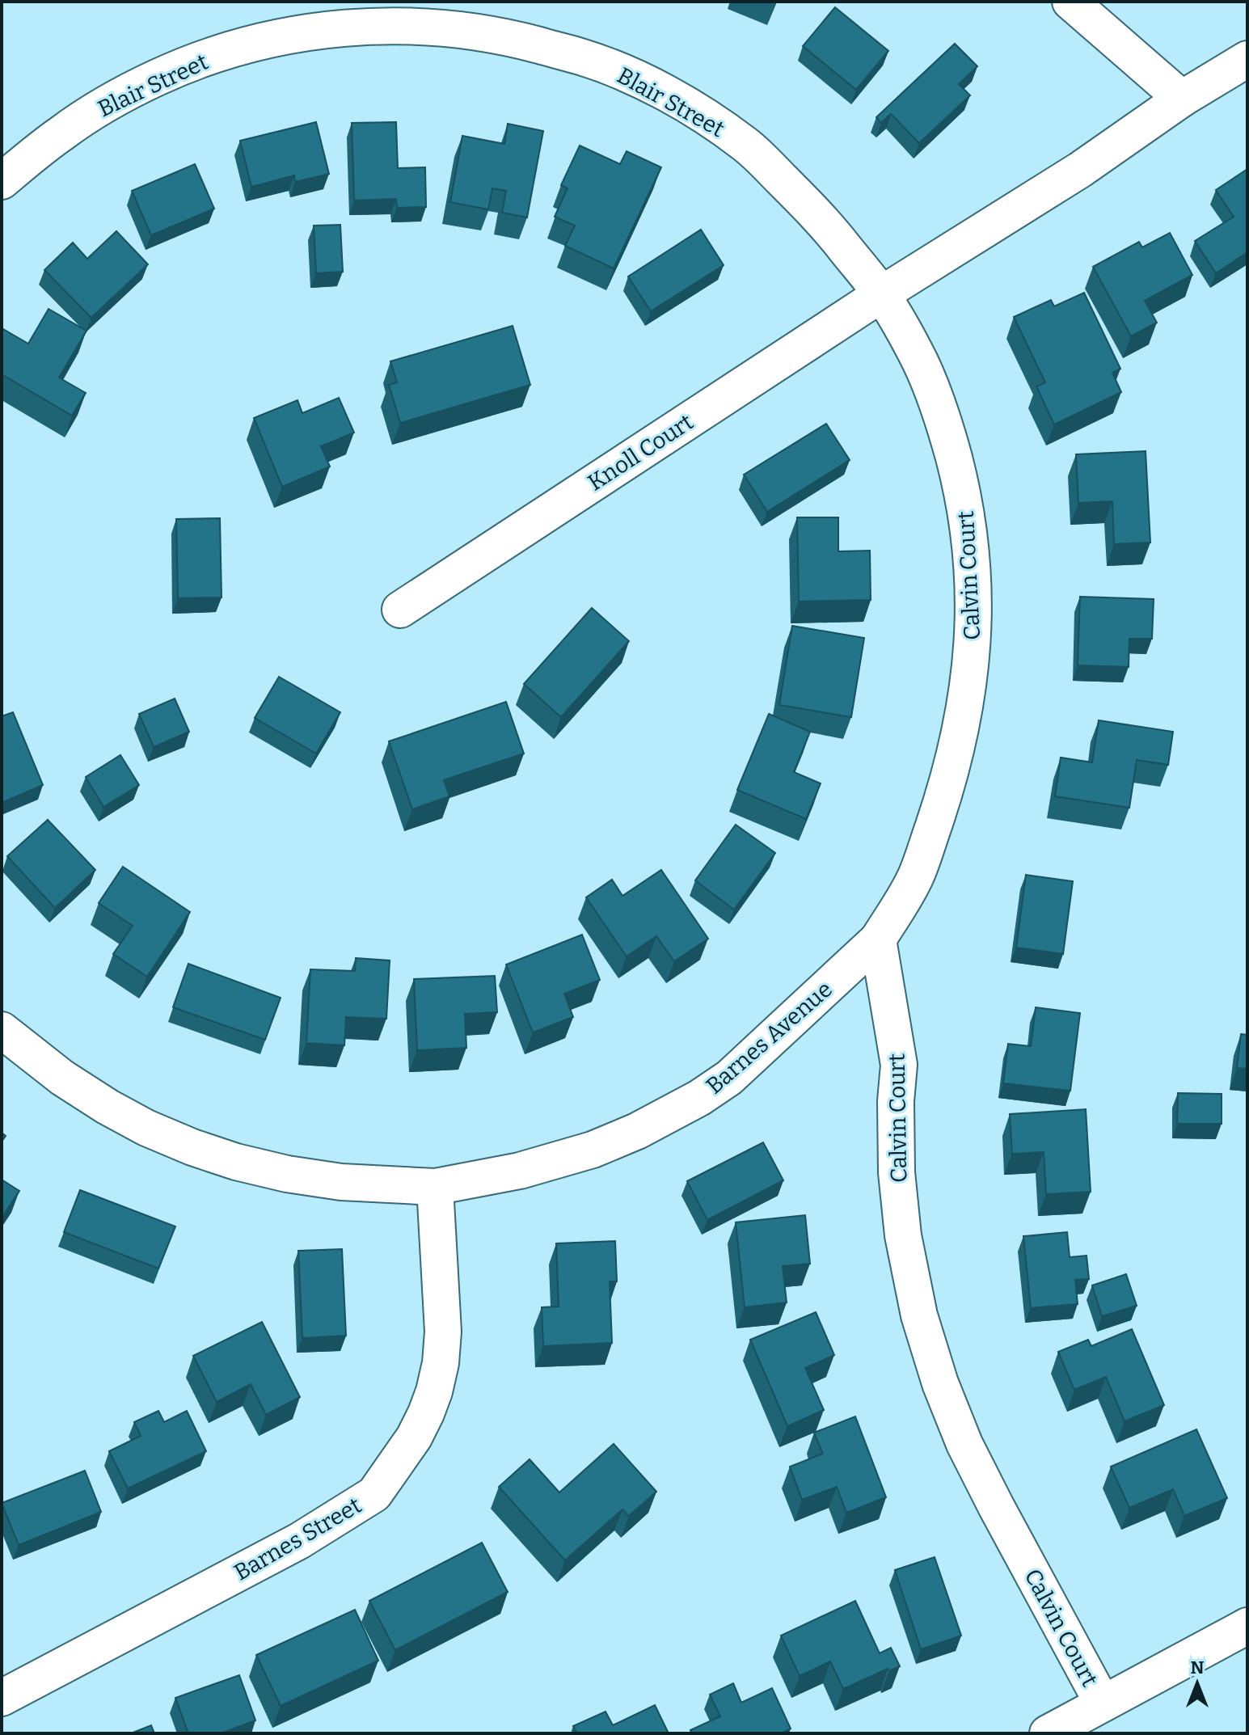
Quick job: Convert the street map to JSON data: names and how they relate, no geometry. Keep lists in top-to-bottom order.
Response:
{
  "streets": {
    "street": [
      "Blair Street",
      "Knoll Court",
      "Calvin Court",
      "Barnes Avenue",
      "Barnes Street"
    ]
  },
  "crossings": [
    ["Blair Street", "Knoll Court"],
    ["Blair Street", "Calvin Court"],
    ["Knoll Court", "Calvin Court"],
    ["Calvin Court", "Barnes Avenue"],
    ["Barnes Avenue", "Barnes Street"]
  ],
  "north": "top"
}
